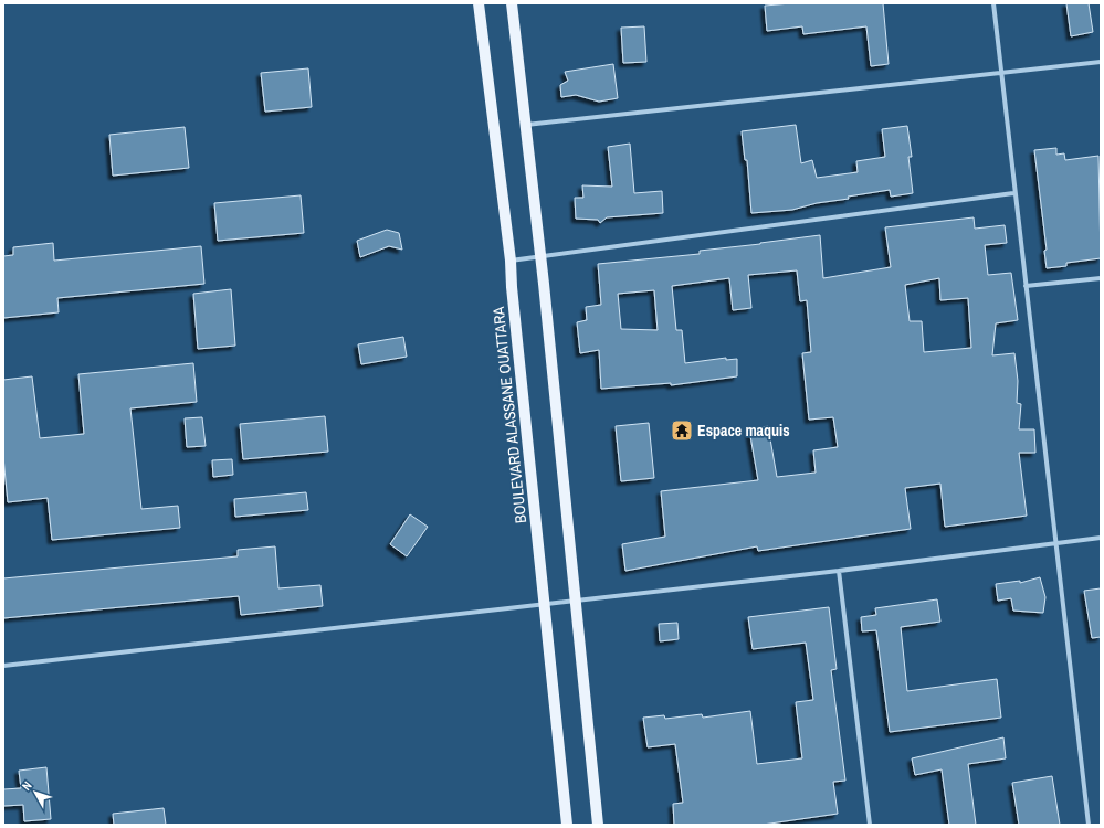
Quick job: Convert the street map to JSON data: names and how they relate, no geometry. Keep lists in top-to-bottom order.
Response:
{
  "streets": {
    "main road": ["BOULEVARD ALASSANE OUATTARA"]
  },
  "places": {
    "temple": ["Espace maquis"]
  },
  "north": "top left"
}
